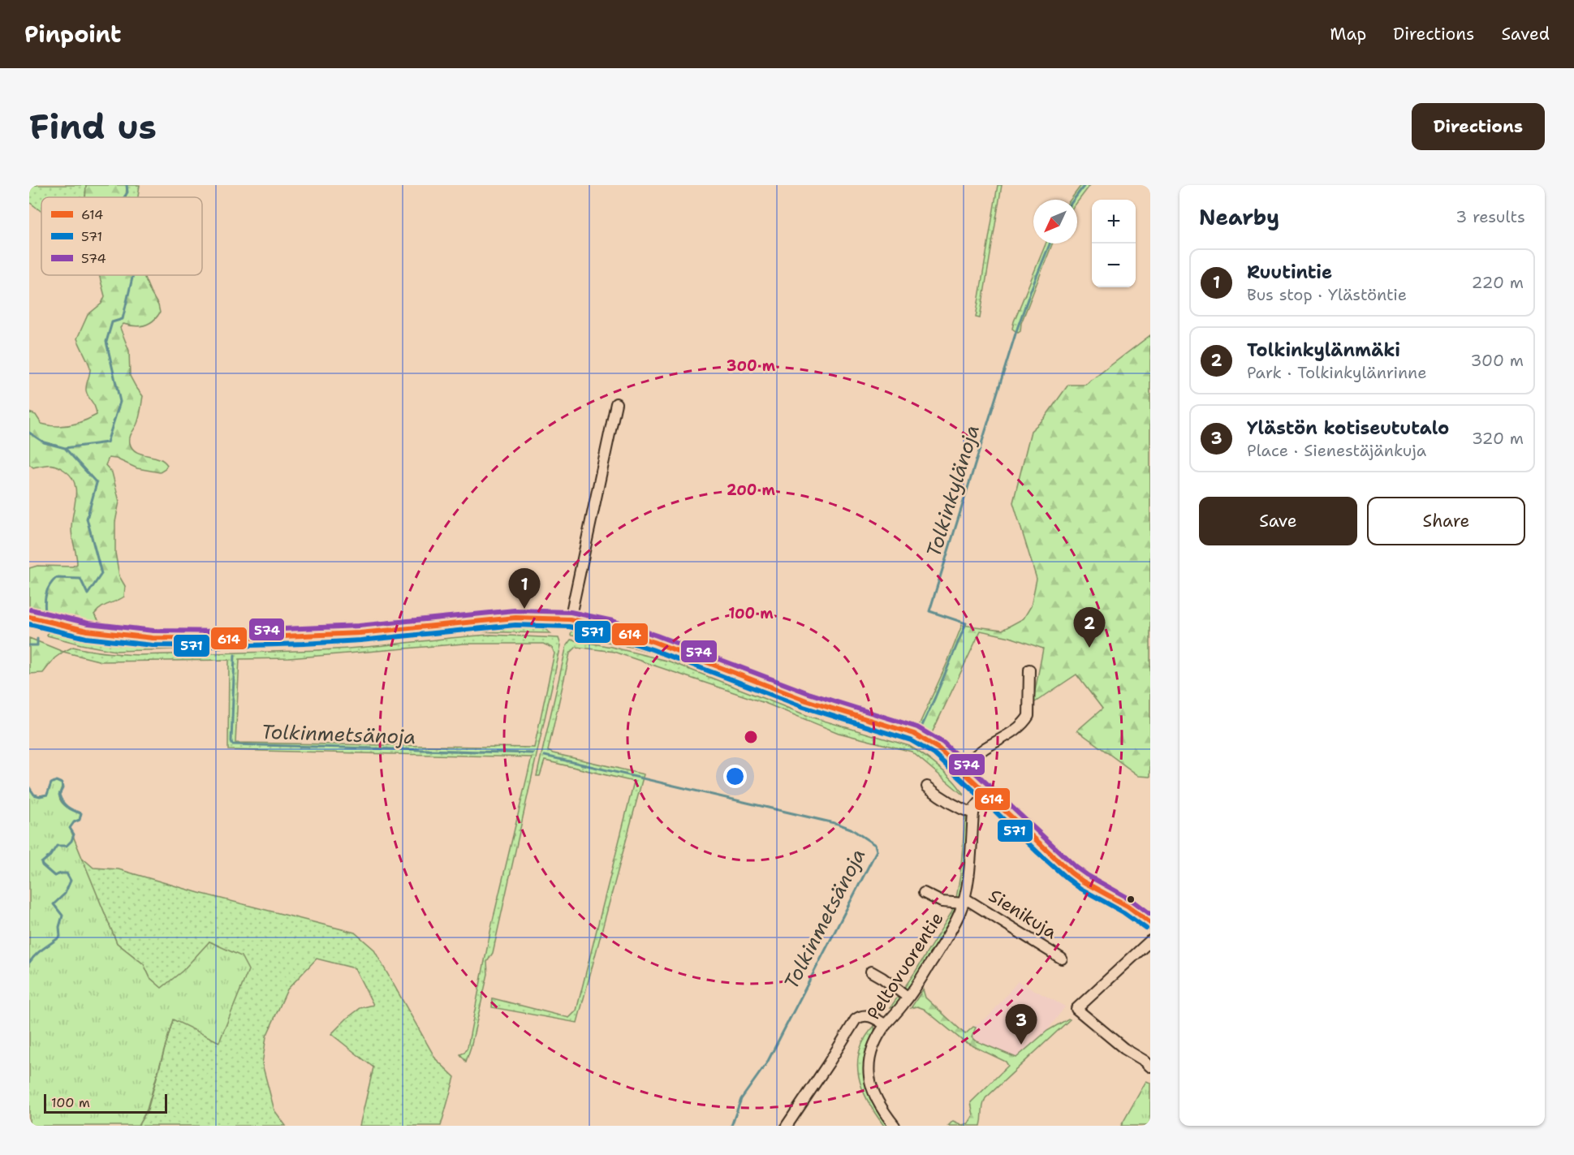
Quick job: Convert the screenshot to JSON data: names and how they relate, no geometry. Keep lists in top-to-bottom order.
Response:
{
  "streets": {
    "street": ["Sienikuja", "Peltovuorentie"]
  },
  "crossings": [
    ["Sienikuja", "Peltovuorentie"]
  ],
  "water": ["Tolkinkylänoja", "Tolkinmetsänoja"],
  "lines": ["transit line 574", "transit line 614", "transit line 571"],
  "legend": ["614", "571", "574"],
  "scale_bar": "100 m",
  "north": "bottom left",
  "page": {
    "header": "Pinpoint",
    "nav": ["Map", "Directions", "Saved"],
    "buttons": [
      "Directions",
      ["Save", "Share"]
    ],
    "title": "Find us",
    "heading": ["Nearby", "3 results"],
    "map_buttons": ["+", "−"],
    "list": [
      {
        "mark": "1",
        "name": "Ruutintie",
        "note": "Bus stop · Ylästöntie",
        "value": "220 m"
      },
      {
        "mark": "2",
        "name": "Tolkinkylänmäki",
        "note": "Park · Tolkinkylänrinne",
        "value": "300 m"
      },
      {
        "mark": "3",
        "name": "Ylästön kotiseututalo",
        "note": "Place · Sienestäjänkuja",
        "value": "320 m"
      }
    ],
    "pins": ["1", "2", "3"],
    "scale": "100 m"
  },
  "rings": ["300 m", "200 m", "100 m"]
}
